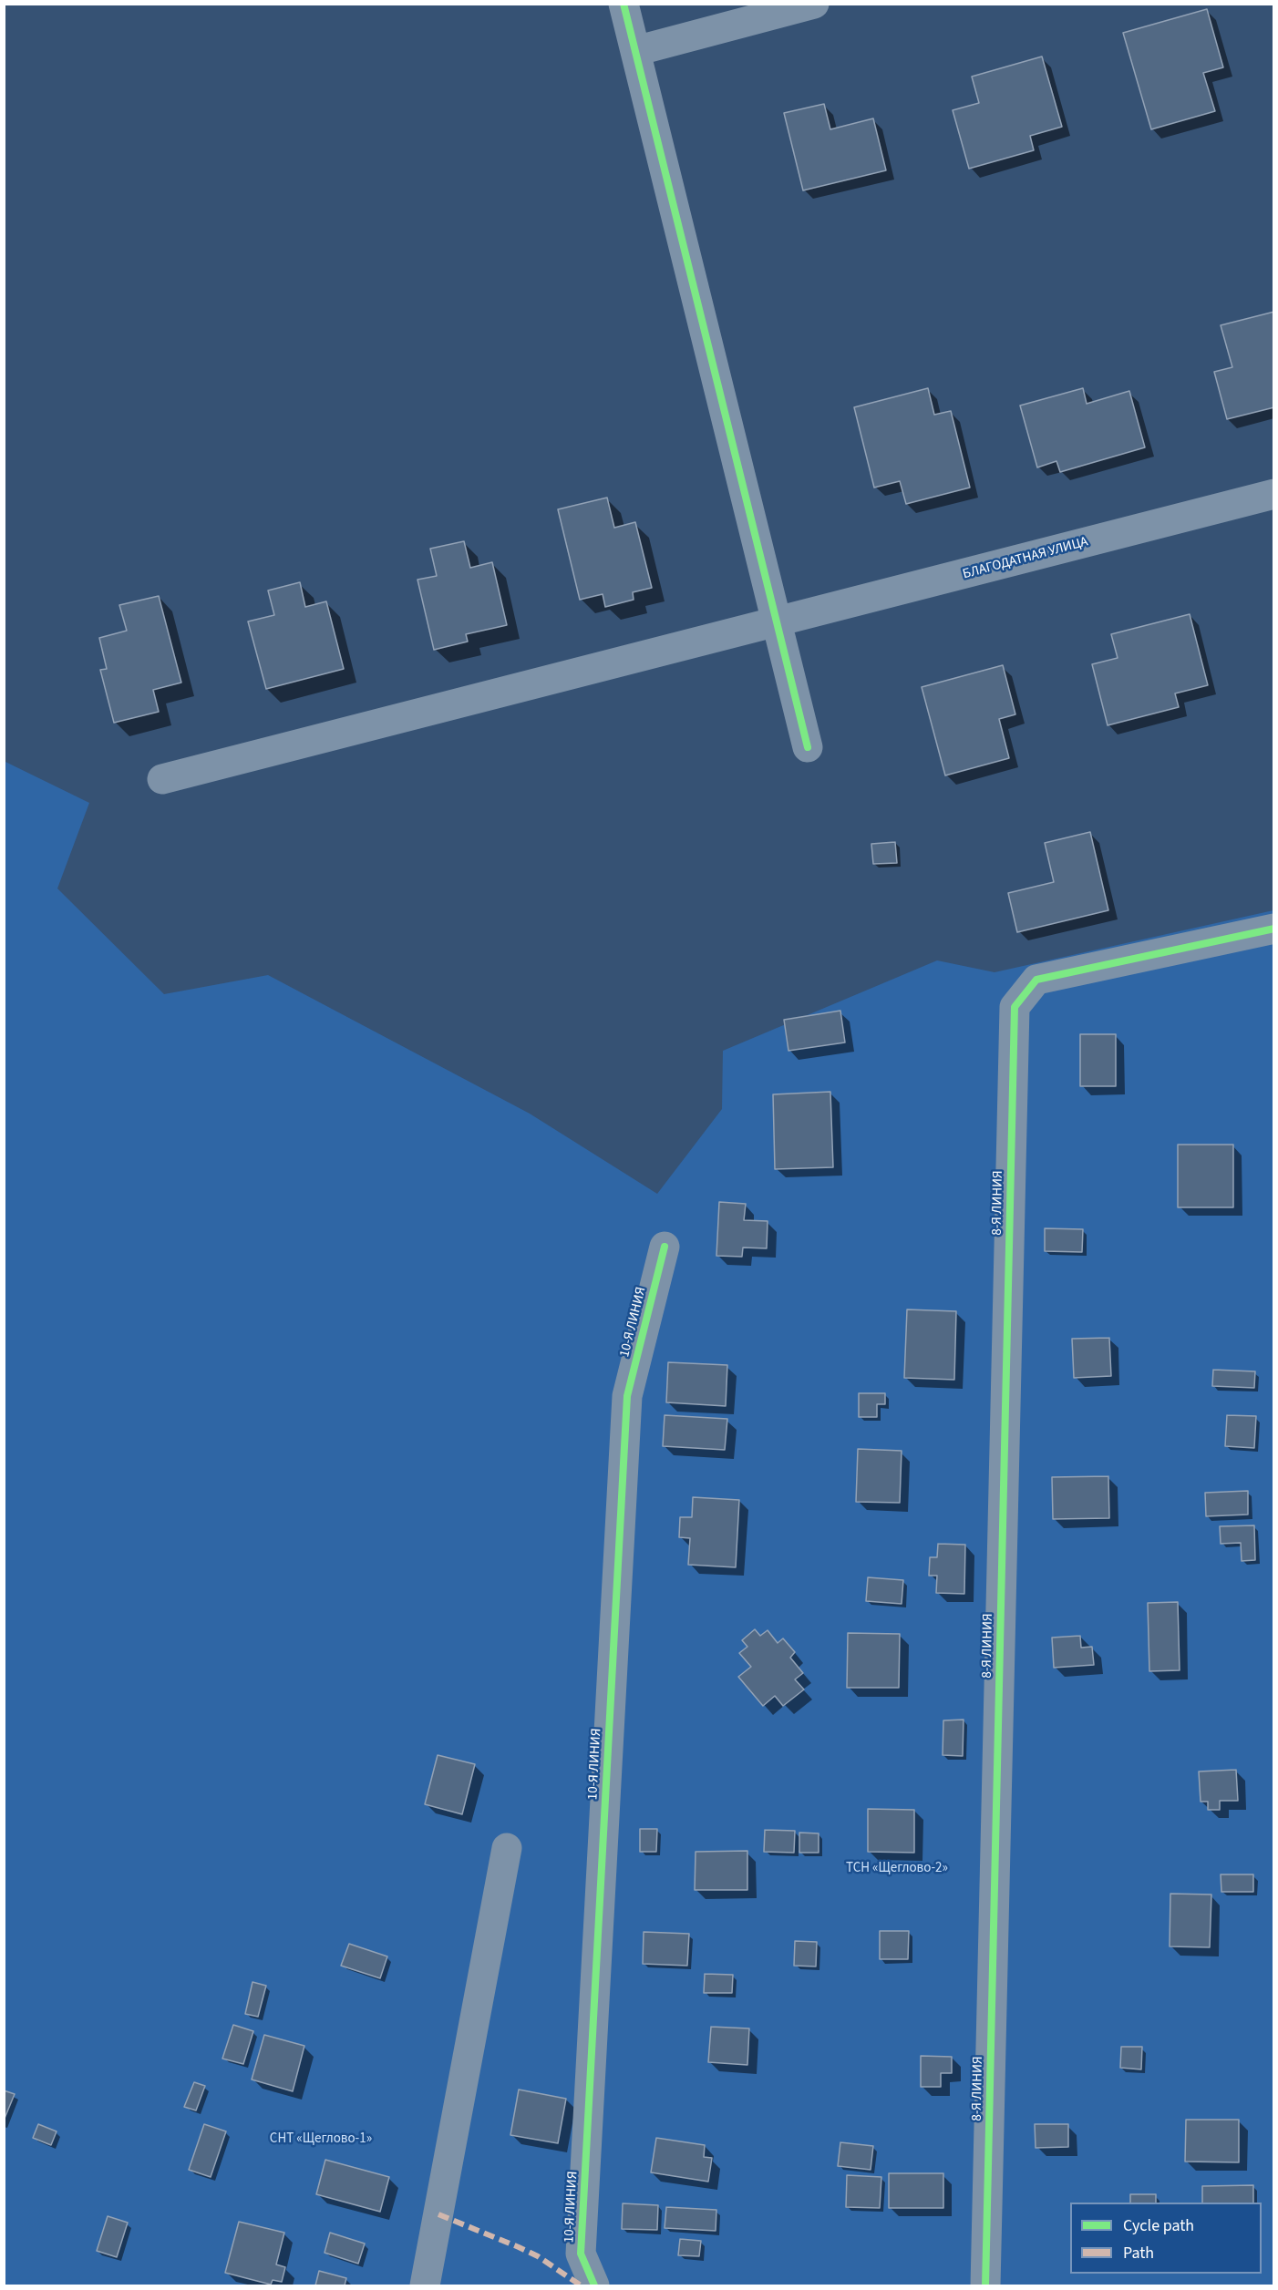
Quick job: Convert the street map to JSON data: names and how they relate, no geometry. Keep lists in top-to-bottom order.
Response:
{
  "streets": {
    "street": ["БЛАГОДАТНАЯ УЛИЦА", "8-Я ЛИНИЯ", "10-Я ЛИНИЯ"]
  },
  "parks": ["ТСН «Щеглово-2»", "СНТ «Щеглово-1»"],
  "legend": ["Cycle path", "Path"]
}
